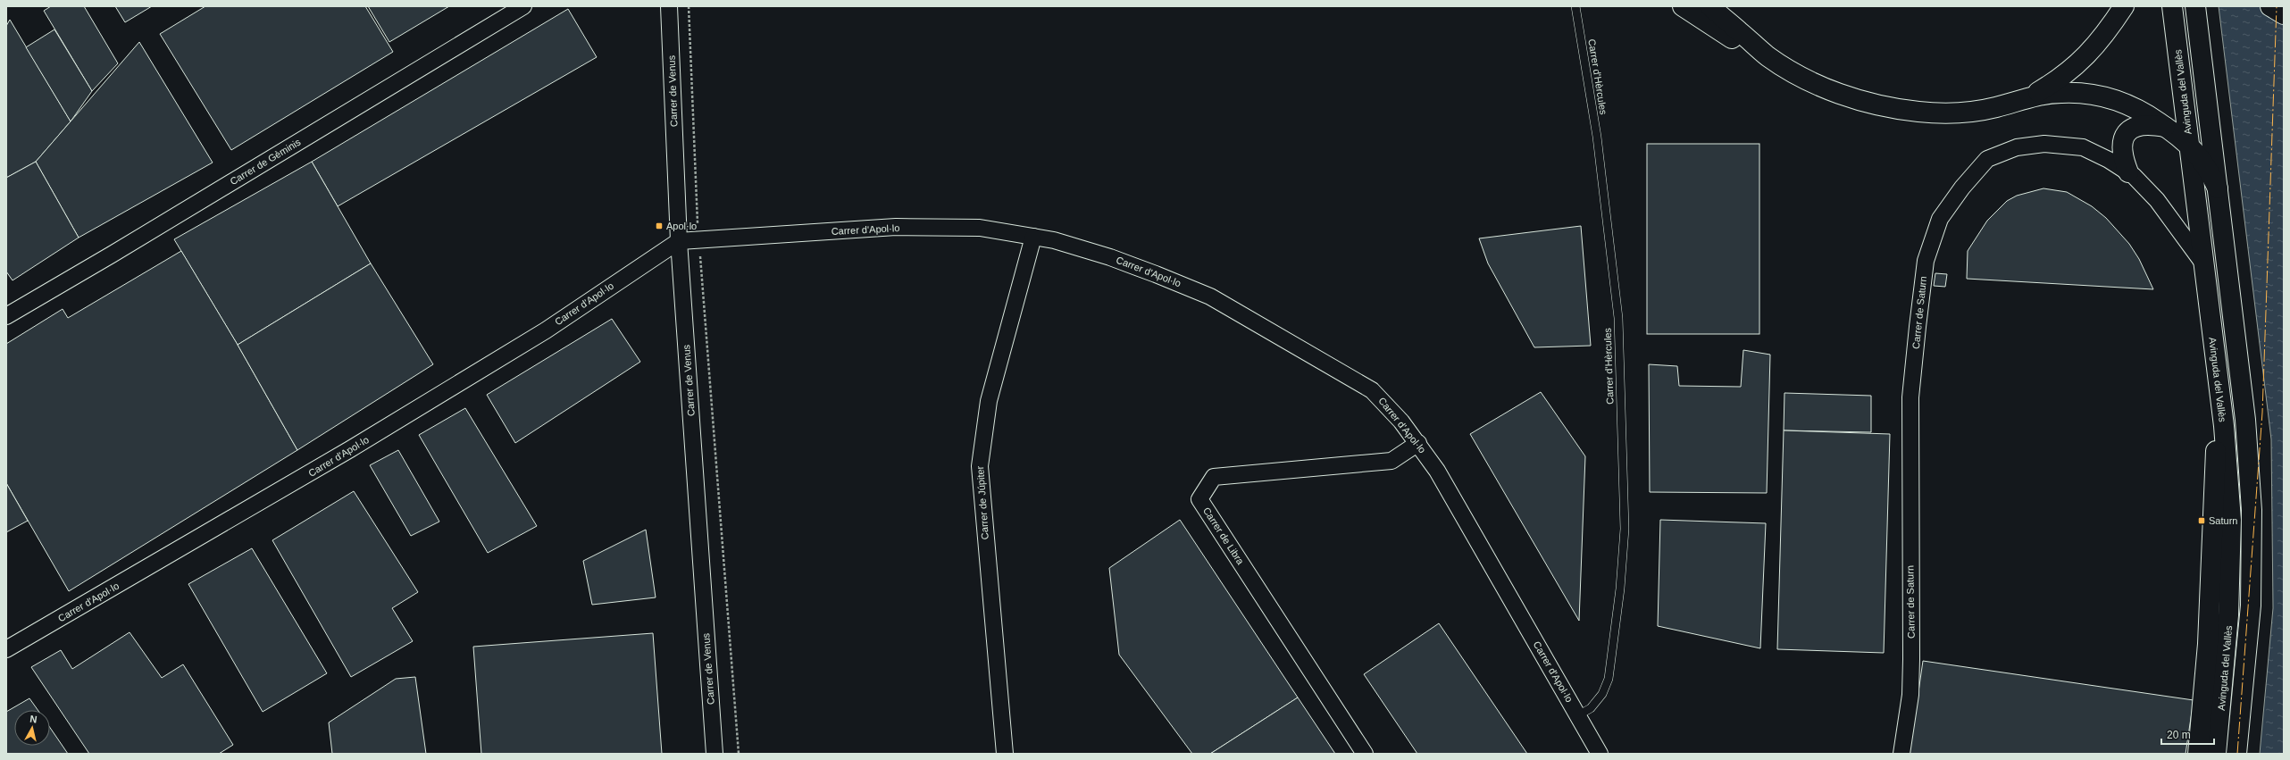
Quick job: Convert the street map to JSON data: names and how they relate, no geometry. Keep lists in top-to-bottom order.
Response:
{
  "streets": {
    "main road": ["Avinguda del Vallès"],
    "street": [
      "Carrer de Venus",
      "Carrer de Gèminis",
      "Carrer d'Apol·lo",
      "Carrer de Saturn",
      "Carrer de Júpiter",
      "Carrer de Libra"
    ],
    "lane": ["Carrer d'Hèrcules"]
  },
  "crossings": [
    ["Carrer d'Hèrcules", "Carrer d'Apol·lo"],
    ["Carrer de Venus", "Carrer d'Apol·lo"],
    ["Avinguda del Vallès", "Carrer de Saturn"],
    ["Carrer d'Apol·lo", "Carrer de Júpiter"],
    ["Carrer d'Apol·lo", "Carrer de Libra"]
  ],
  "places": {
    "transit": ["Apol·lo", "Saturn"]
  },
  "scale_bar": "20 m",
  "north": "top"
}
